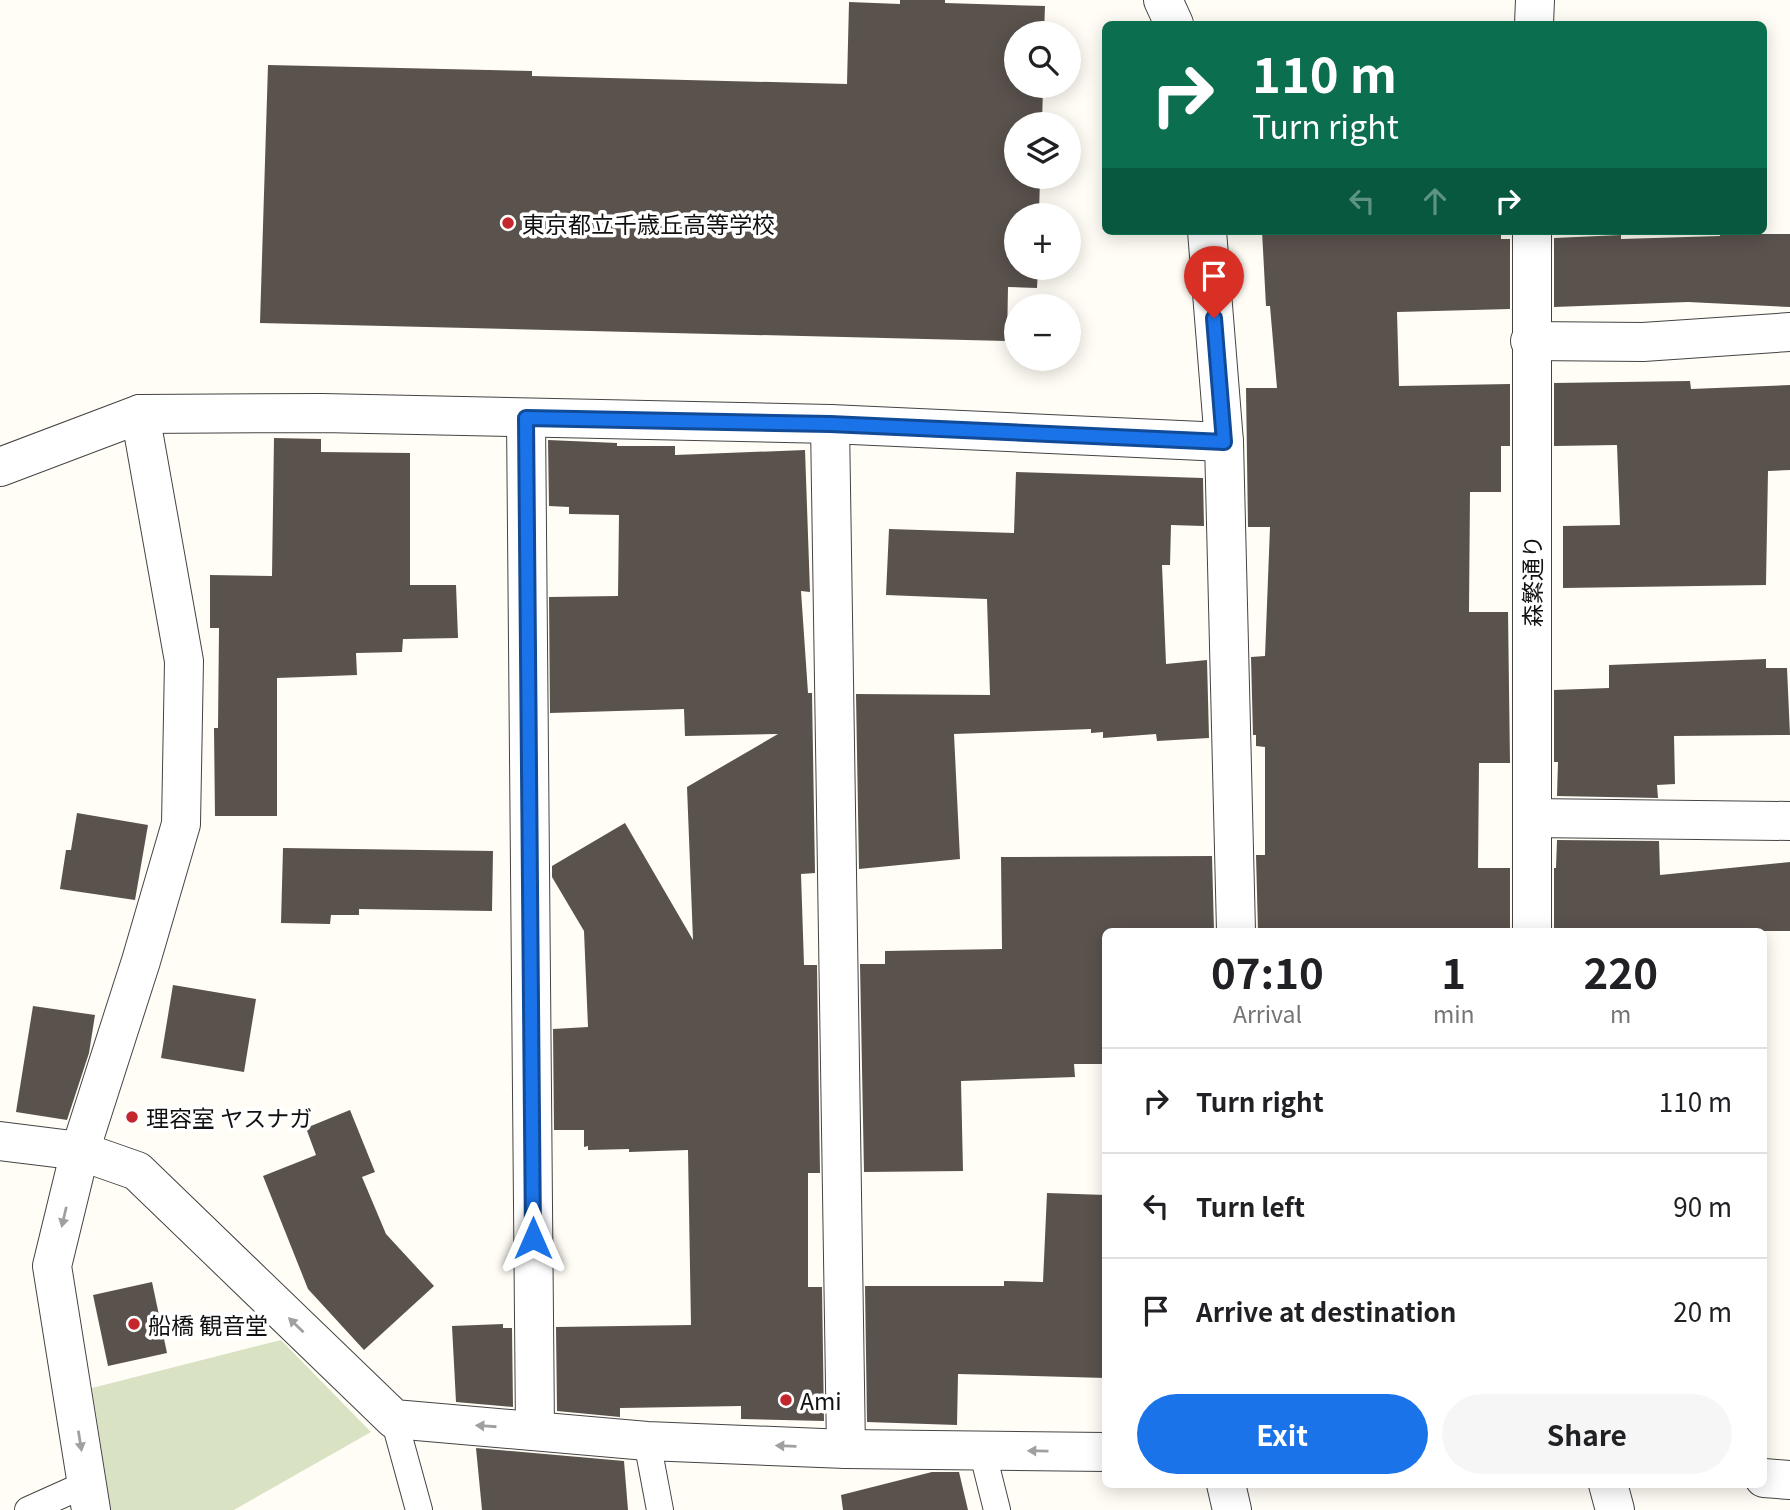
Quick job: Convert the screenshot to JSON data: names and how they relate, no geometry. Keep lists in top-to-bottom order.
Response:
{
  "streets": {
    "street": ["森繁通り"]
  },
  "places": [
    "東京都立千歳丘高等学校",
    "理容室 ヤスナガ",
    "船橋 観音堂",
    "Ami"
  ],
  "page": {
    "map_buttons": ["+", "−"],
    "turn": ["110 m", "Turn right"],
    "eta": [
      "07:10",
      "Arrival",
      "1",
      "min",
      "220",
      "m"
    ],
    "list": [
      {
        "name": "Turn right",
        "value": "110 m"
      },
      {
        "name": "Turn left",
        "value": "90 m"
      },
      {
        "name": "Arrive at destination",
        "value": "20 m"
      }
    ],
    "buttons": ["Exit", "Share"]
  }
}
